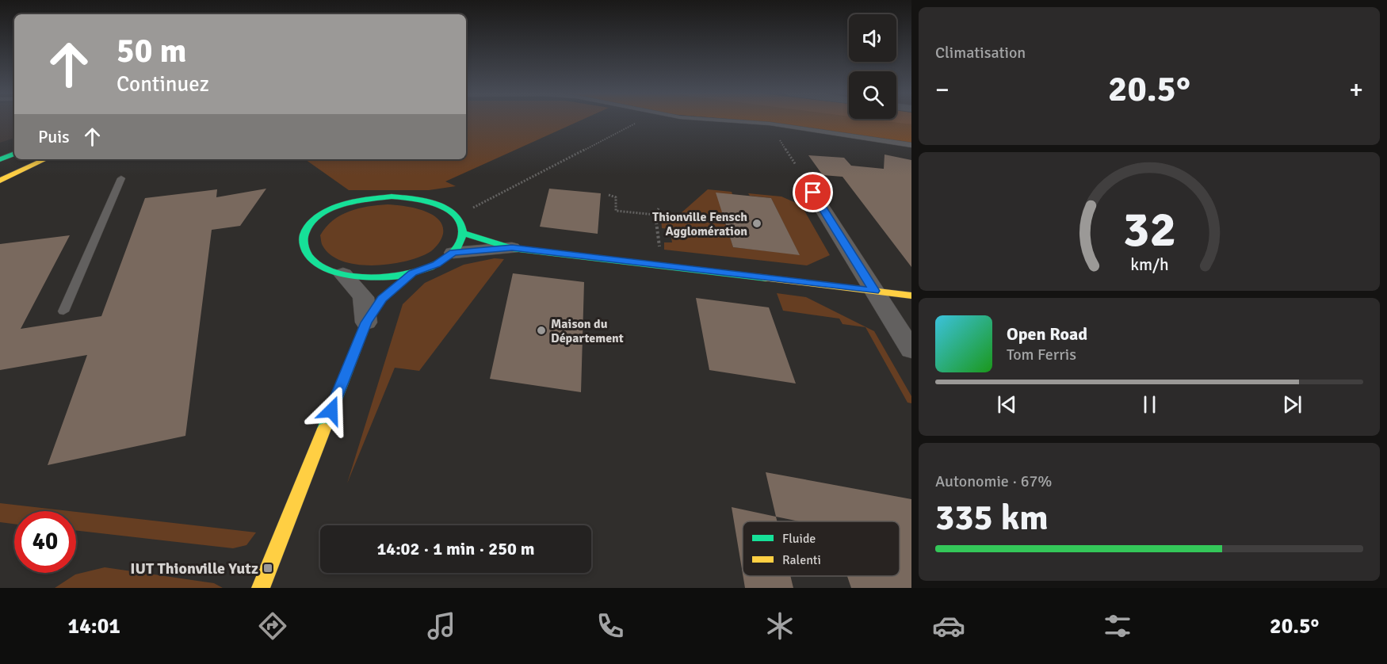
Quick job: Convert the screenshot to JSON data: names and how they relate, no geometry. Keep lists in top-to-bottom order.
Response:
{
  "places": {
    "other": ["Thionville Fensch Agglomération", "Maison du Département"],
    "transit": ["IUT Thionville Yutz"]
  },
  "legend": ["Fluide", "Ralenti"],
  "page": {
    "tile": [
      "Climatisation",
      ["Autonomie · 67%", "335 km"]
    ],
    "turn": ["50 m", "Continuez"],
    "heat": ["−", "20.5°", "+"],
    "then": "Puis",
    "song": ["Open Road", "Tom Ferris"],
    "limit": "40",
    "trip": "14:02 · 1 min · 250 m",
    "tabs": ["14:01", "20.5°"],
    "gauge": ["32", "km/h"]
  }
}
